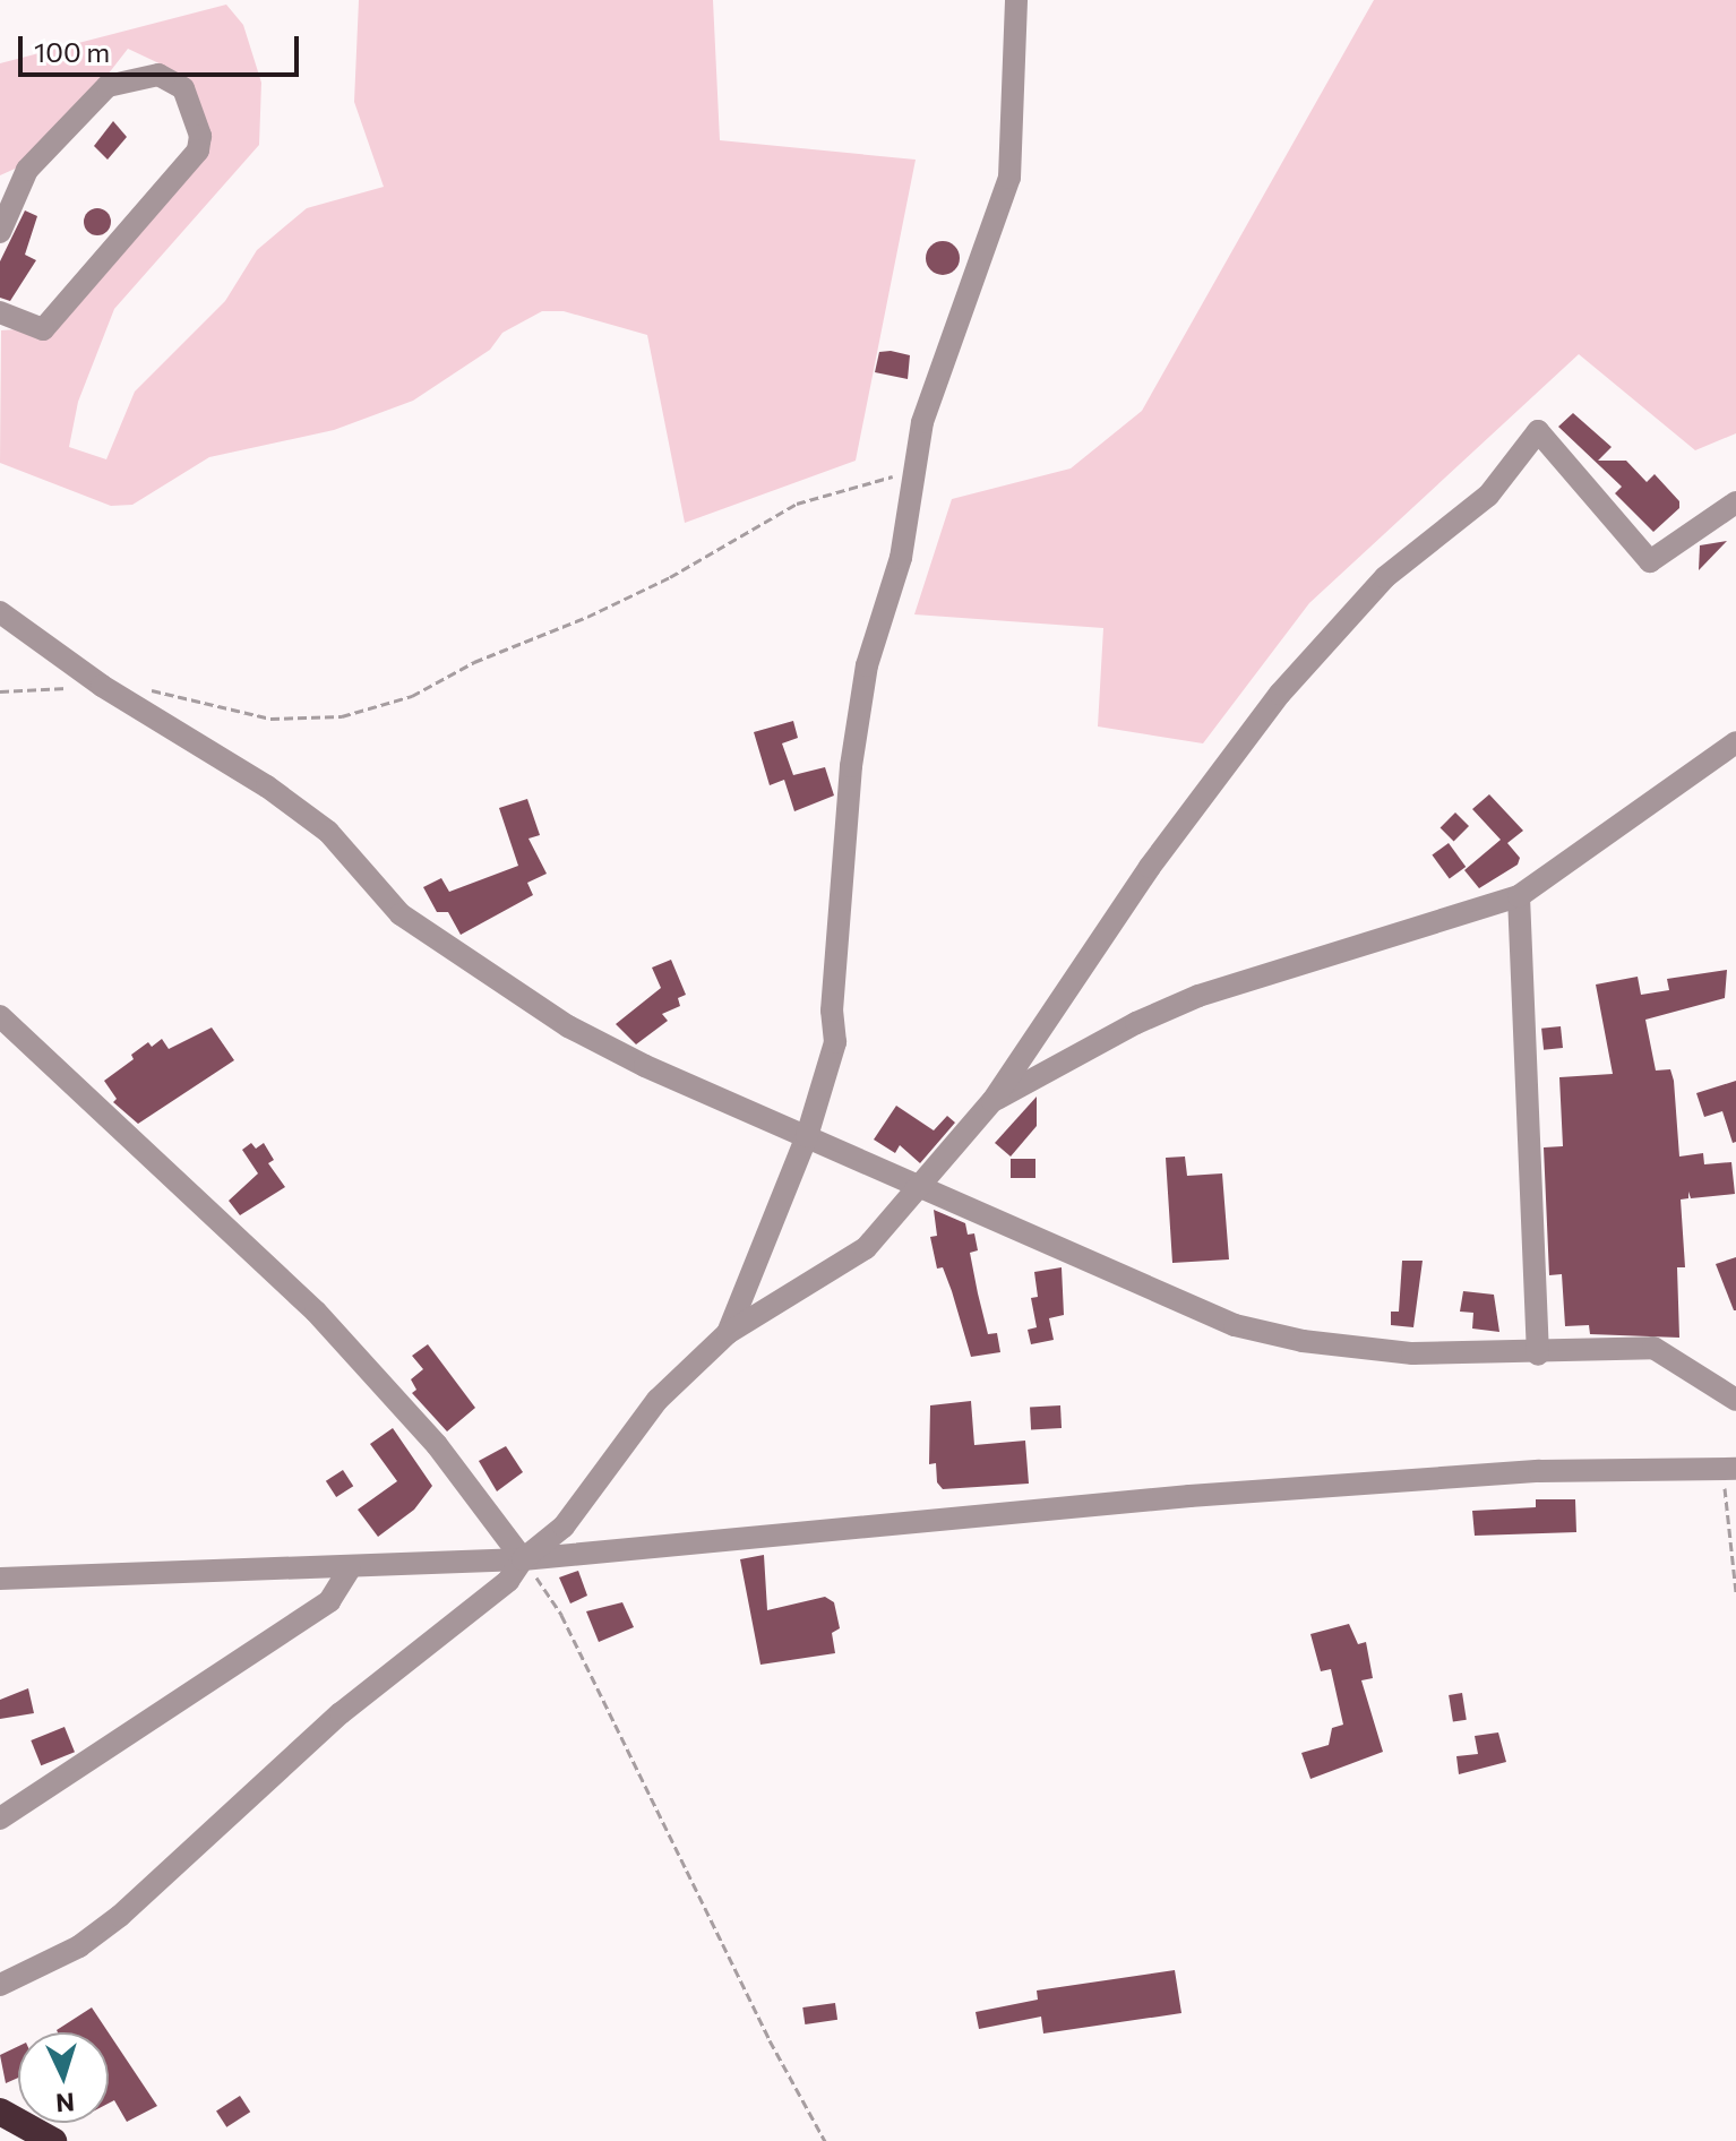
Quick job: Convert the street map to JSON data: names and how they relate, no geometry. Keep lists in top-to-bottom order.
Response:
{
  "scale_bar": "100 m",
  "north": "bottom"
}
